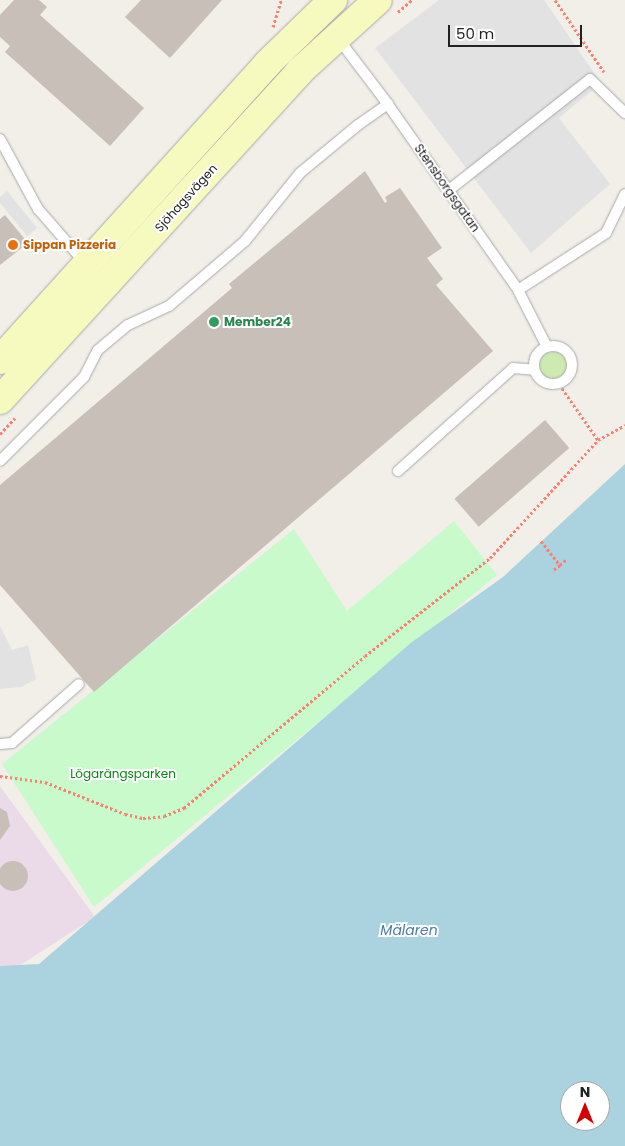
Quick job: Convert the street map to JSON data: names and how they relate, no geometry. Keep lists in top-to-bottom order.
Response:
{
  "streets": {
    "main road": ["Sjöhagsvägen"],
    "lane": ["Stensborgsgatan"]
  },
  "crossings": [
    ["Stensborgsgatan", "Sjöhagsvägen"]
  ],
  "water": ["Mälaren"],
  "parks": ["Lögarängsparken"],
  "places": ["Sippan Pizzeria", "Member24"],
  "scale_bar": "50 m",
  "north": "top"
}
